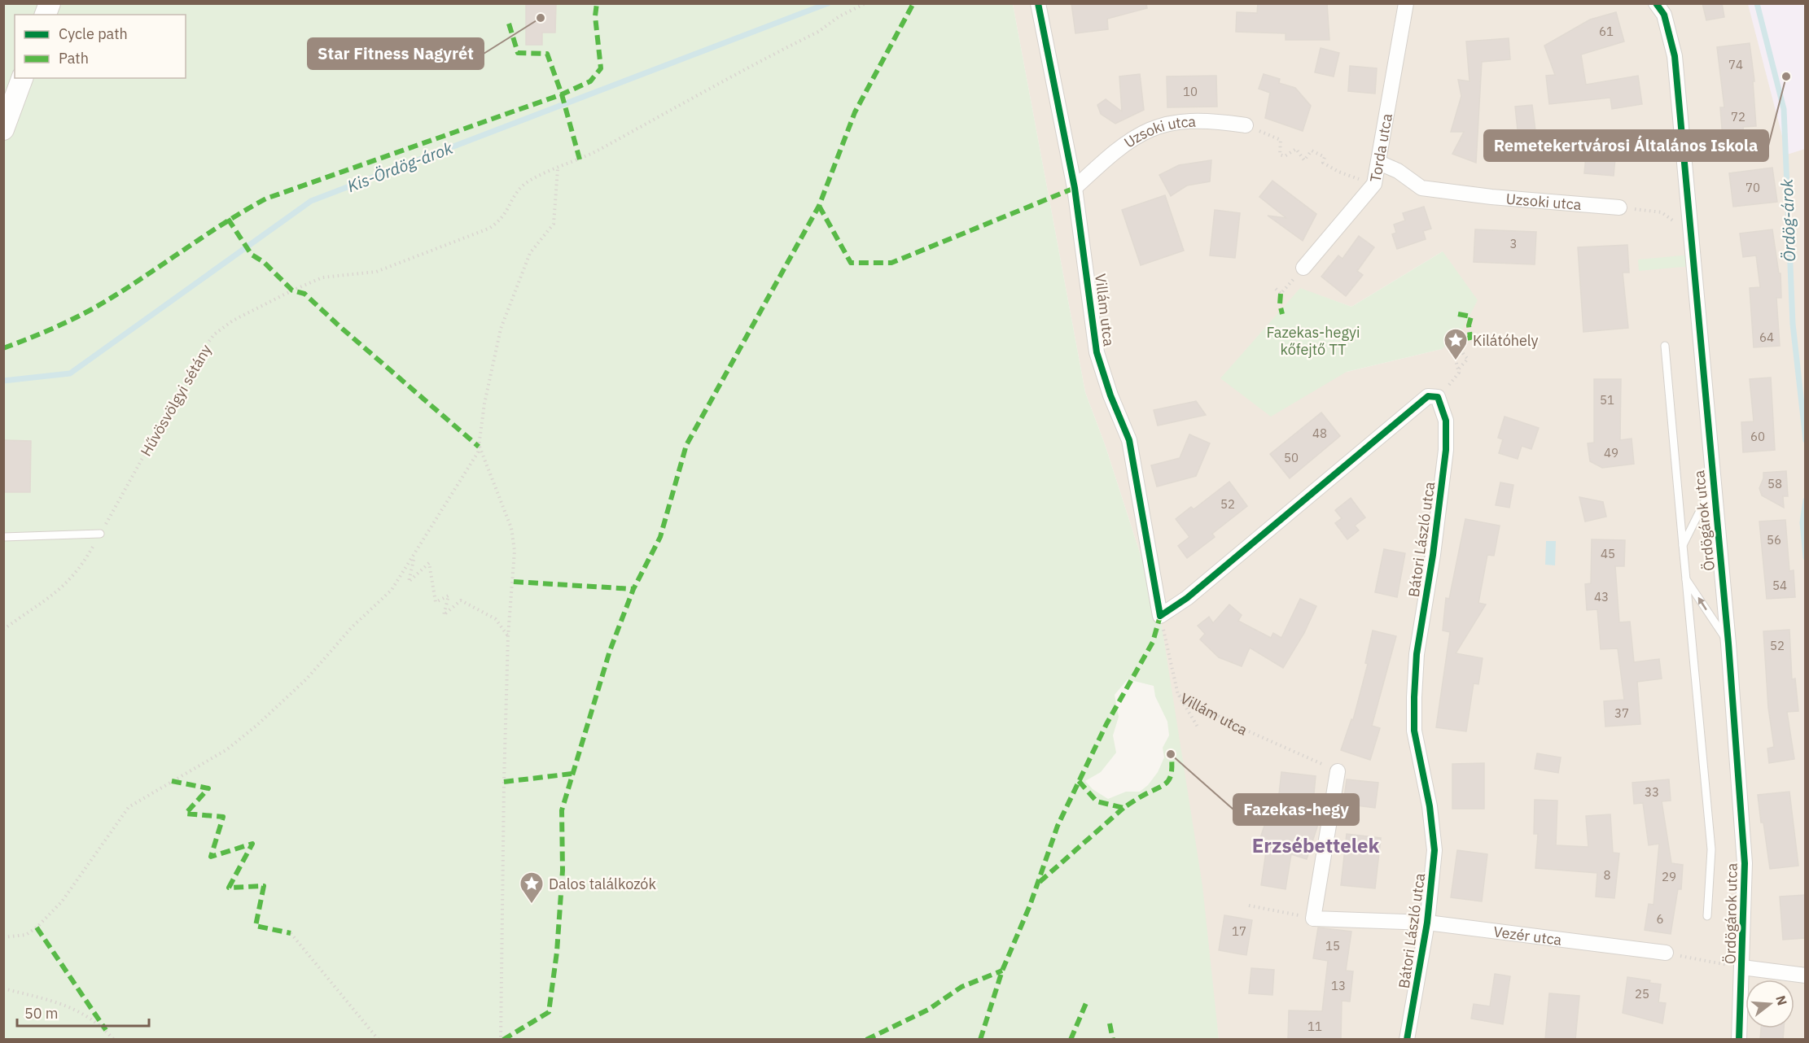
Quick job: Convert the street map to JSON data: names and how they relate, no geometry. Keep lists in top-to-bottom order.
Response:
{
  "streets": {
    "street": [
      "Uzsoki utca",
      "Torda utca",
      "Villám utca",
      "Ördögárok utca",
      "Bátori László utca",
      "Vezér utca"
    ],
    "path": ["Hűvösvölgyi sétány"]
  },
  "crossings": [
    ["Uzsoki utca", "Torda utca"],
    ["Uzsoki utca", "Villám utca"],
    ["Villám utca", "Bátori László utca"],
    ["Bátori László utca", "Vezér utca"]
  ],
  "districts": ["Erzsébettelek"],
  "water": ["Kis-Ördög-árok", "Ördög-árok"],
  "parks": ["Fazekas-hegyi kőfejtő TT"],
  "places": {
    "other": ["Star Fitness Nagyrét", "Remetekertvárosi Általános Iskola", "Fazekas-hegy"],
    "place": ["Kilátóhely", "Dalos találkozók"]
  },
  "house_numbers": [
    "61",
    "74",
    "10",
    "72",
    "70",
    "3",
    "64",
    "51",
    "48",
    "60",
    "49",
    "50",
    "58",
    "52",
    "56",
    "45",
    "54",
    "43",
    "52",
    "37",
    "33",
    "8",
    "29",
    "6",
    "17",
    "15",
    "13",
    "25",
    "11"
  ],
  "legend": ["Cycle path", "Path"],
  "scale_bar": "50 m",
  "north": "right"
}
